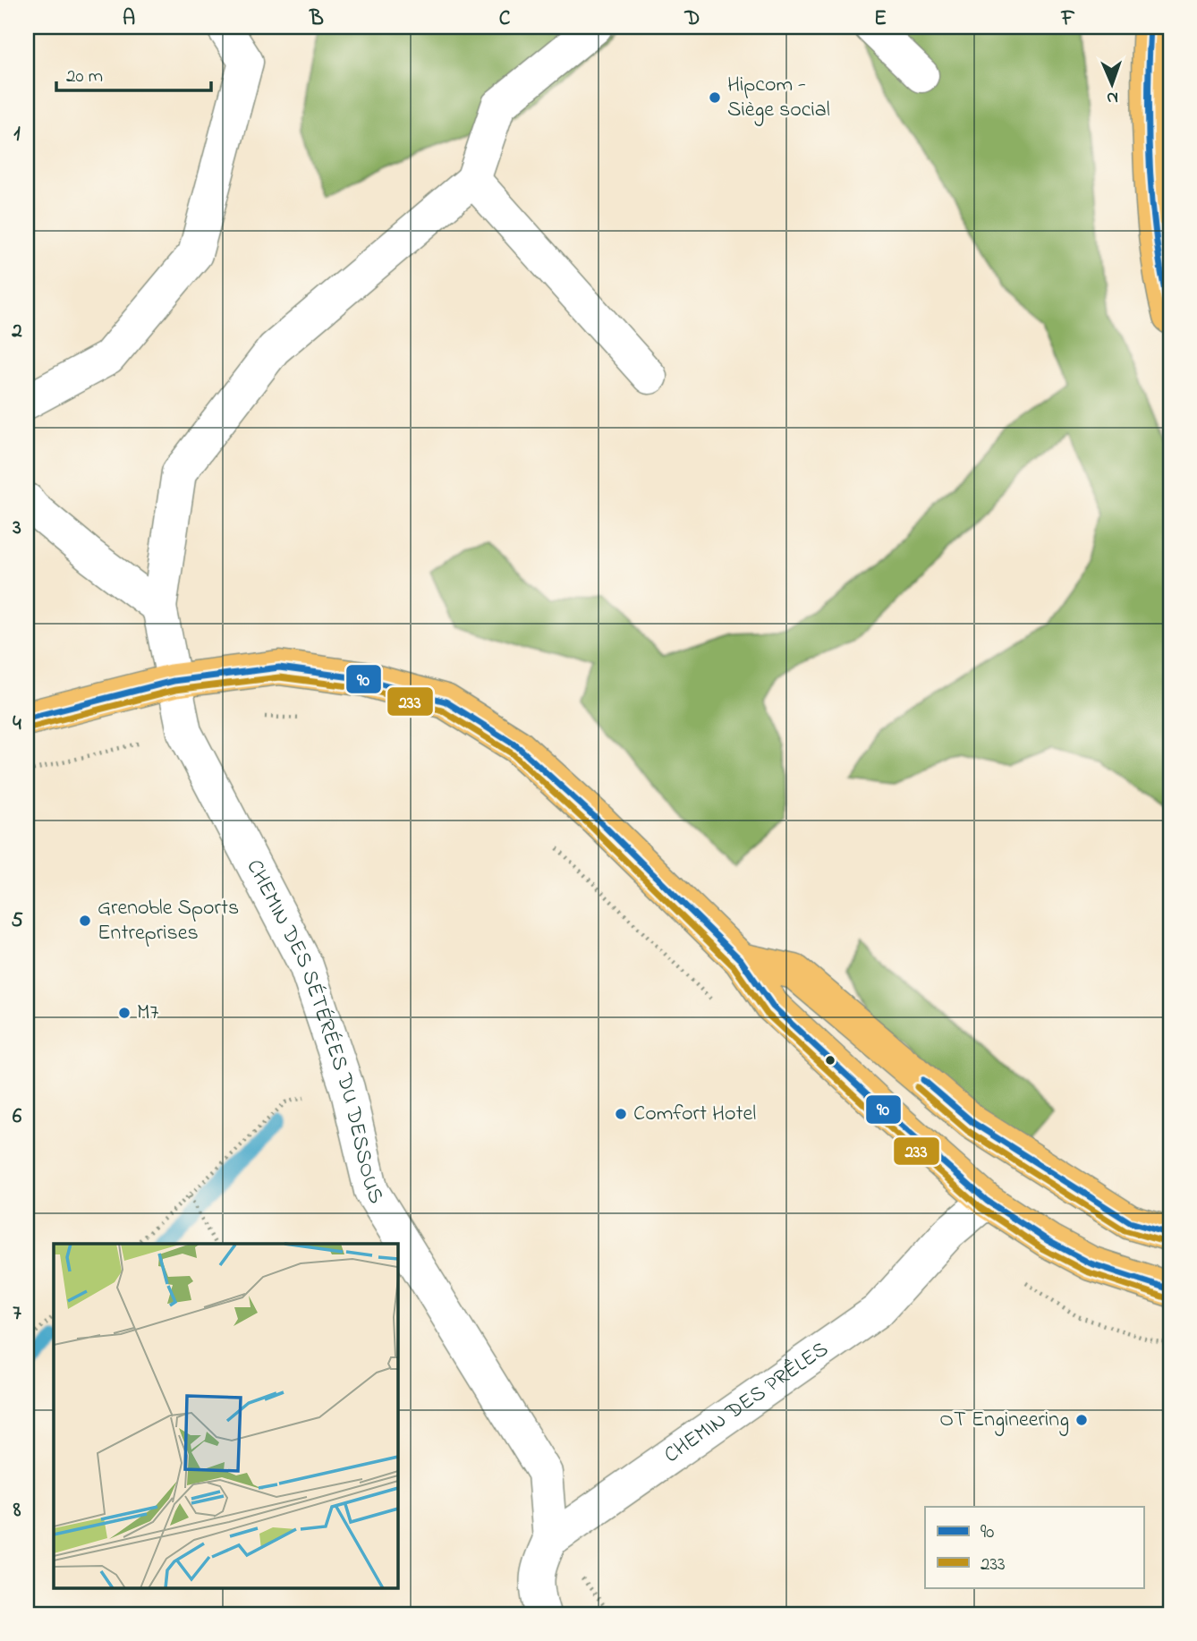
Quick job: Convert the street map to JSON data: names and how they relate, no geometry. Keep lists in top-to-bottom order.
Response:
{
  "streets": {
    "street": ["CHEMIN DES SÉTÉRÉES DU DESSOUS", "CHEMIN DES PRÊLES"]
  },
  "crossings": [
    ["CHEMIN DES SÉTÉRÉES DU DESSOUS", "CHEMIN DES PRÊLES"]
  ],
  "places": [
    "Hipcom - Siège social",
    "Grenoble Sports Entreprises",
    "M7",
    "Comfort Hotel",
    "OT Engineering"
  ],
  "lines": ["transit line 90", "transit line 233"],
  "legend": ["90", "233"],
  "scale_bar": "20 m",
  "north": "bottom",
  "grid": {
    "columns": [
      "A",
      "B",
      "C",
      "D",
      "E",
      "F"
    ],
    "rows": [
      "1",
      "2",
      "3",
      "4",
      "5",
      "6",
      "7",
      "8"
    ]
  }
}
